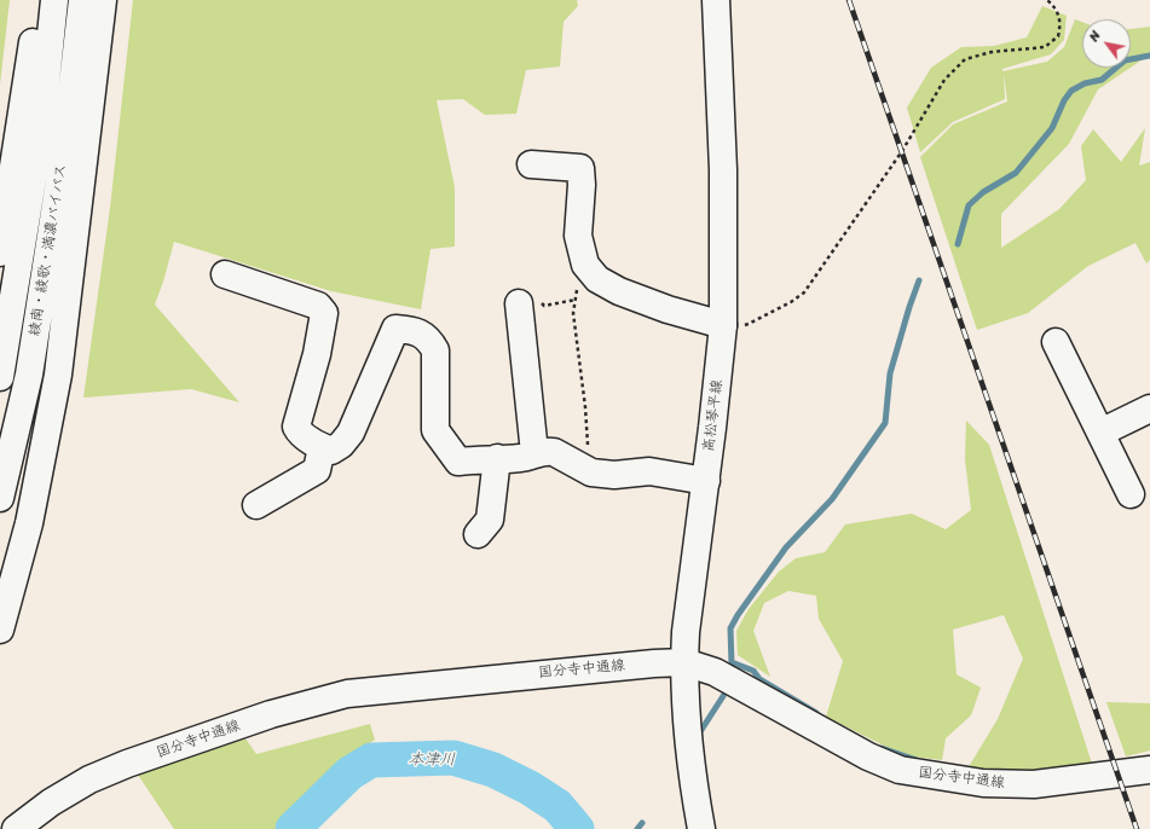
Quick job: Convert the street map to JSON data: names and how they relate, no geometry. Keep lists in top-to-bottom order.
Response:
{
  "streets": {
    "main road": ["綾南・綾歌・満濃バイパス", "高松琴平線", "国分寺中通線"]
  },
  "crossings": [
    ["高松琴平線", "国分寺中通線"]
  ],
  "water": ["本津川"],
  "north": "top left"
}
